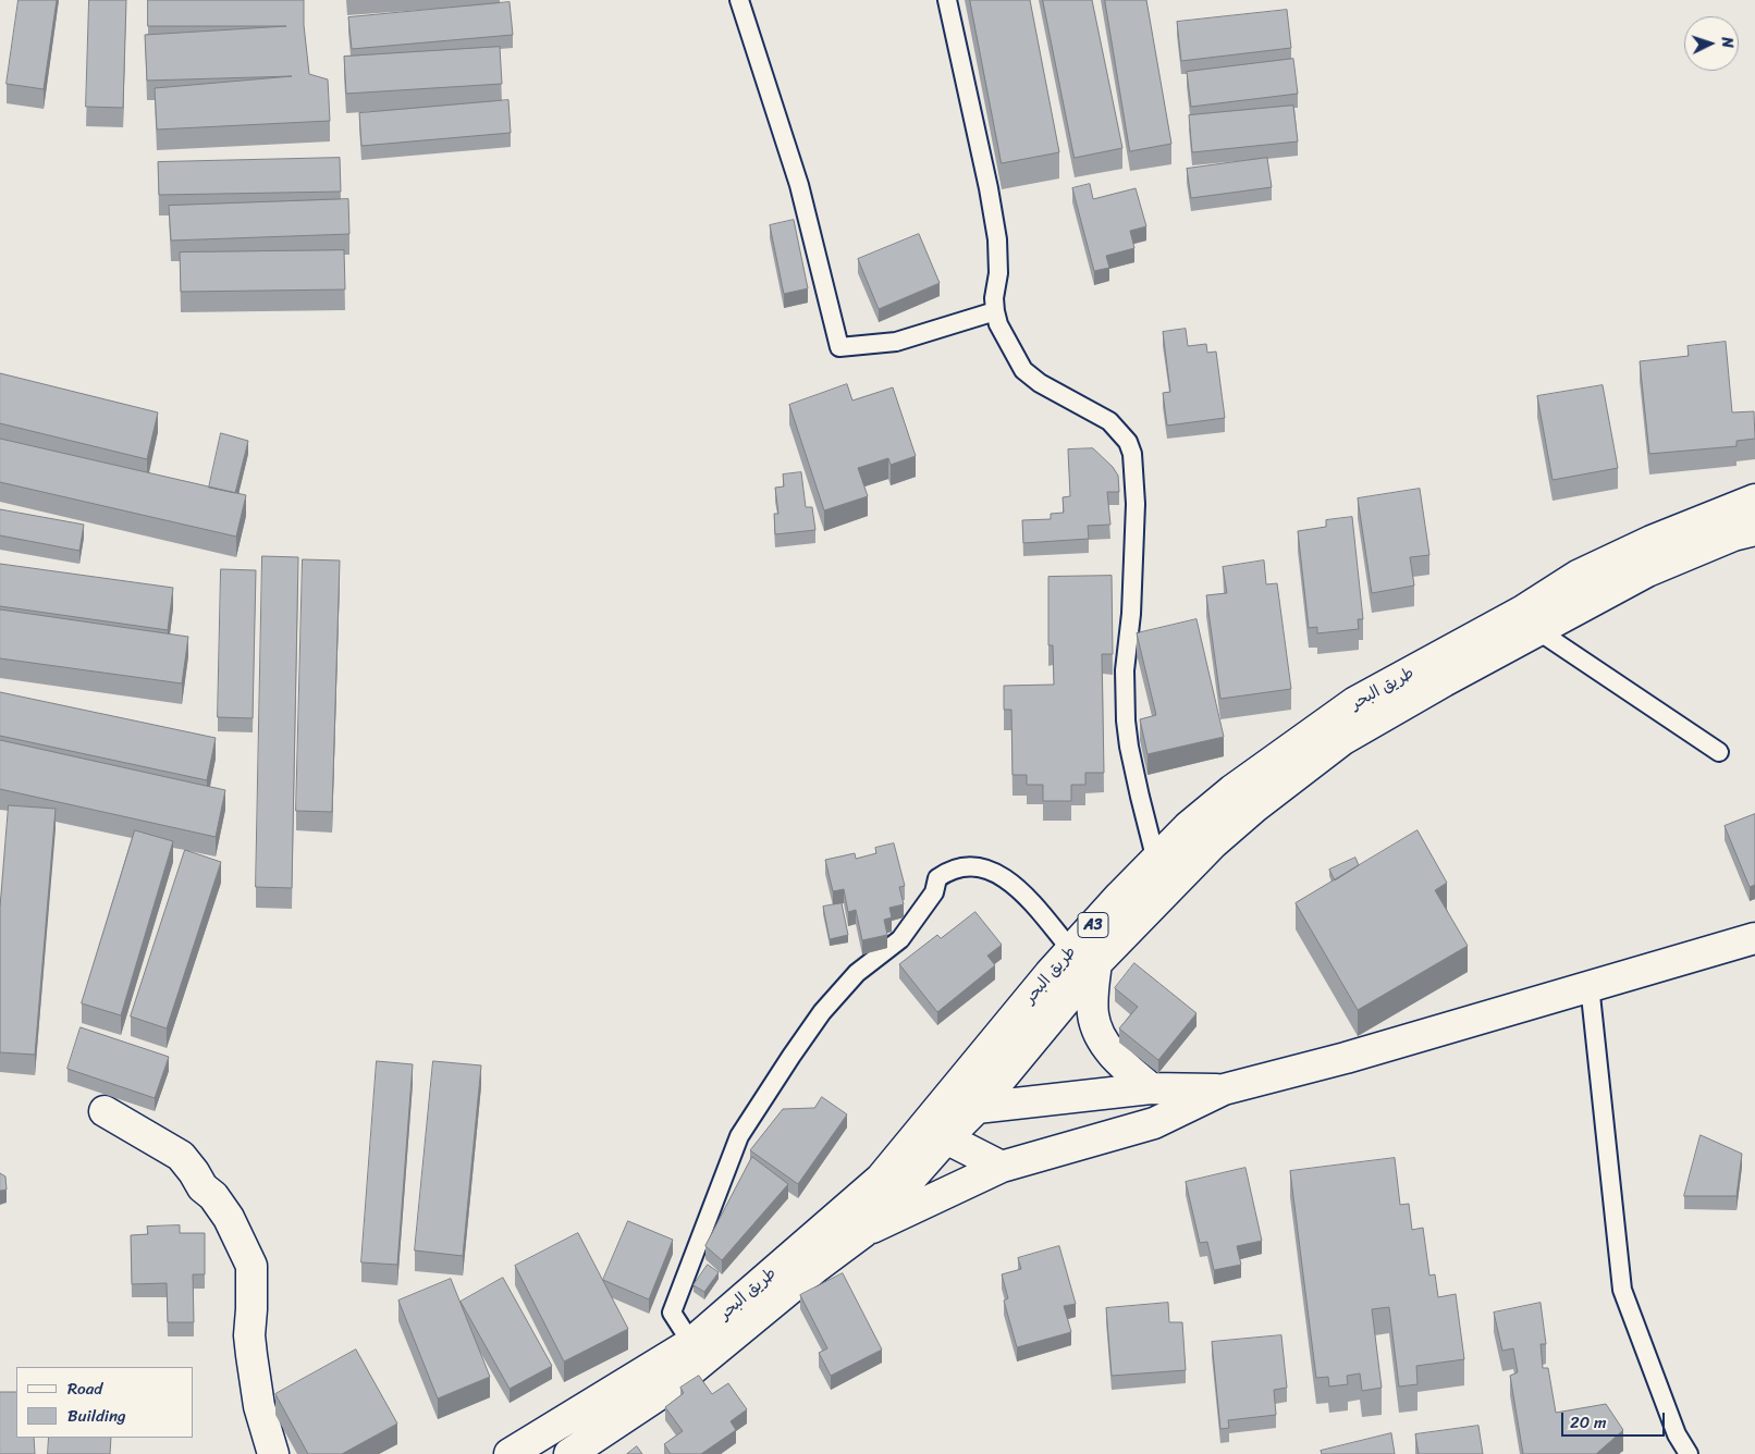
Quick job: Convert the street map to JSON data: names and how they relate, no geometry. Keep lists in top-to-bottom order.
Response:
{
  "streets": {
    "main road": ["طريق البحر", "A3"]
  },
  "legend": ["Road", "Building"],
  "scale_bar": "20 m",
  "north": "right"
}
